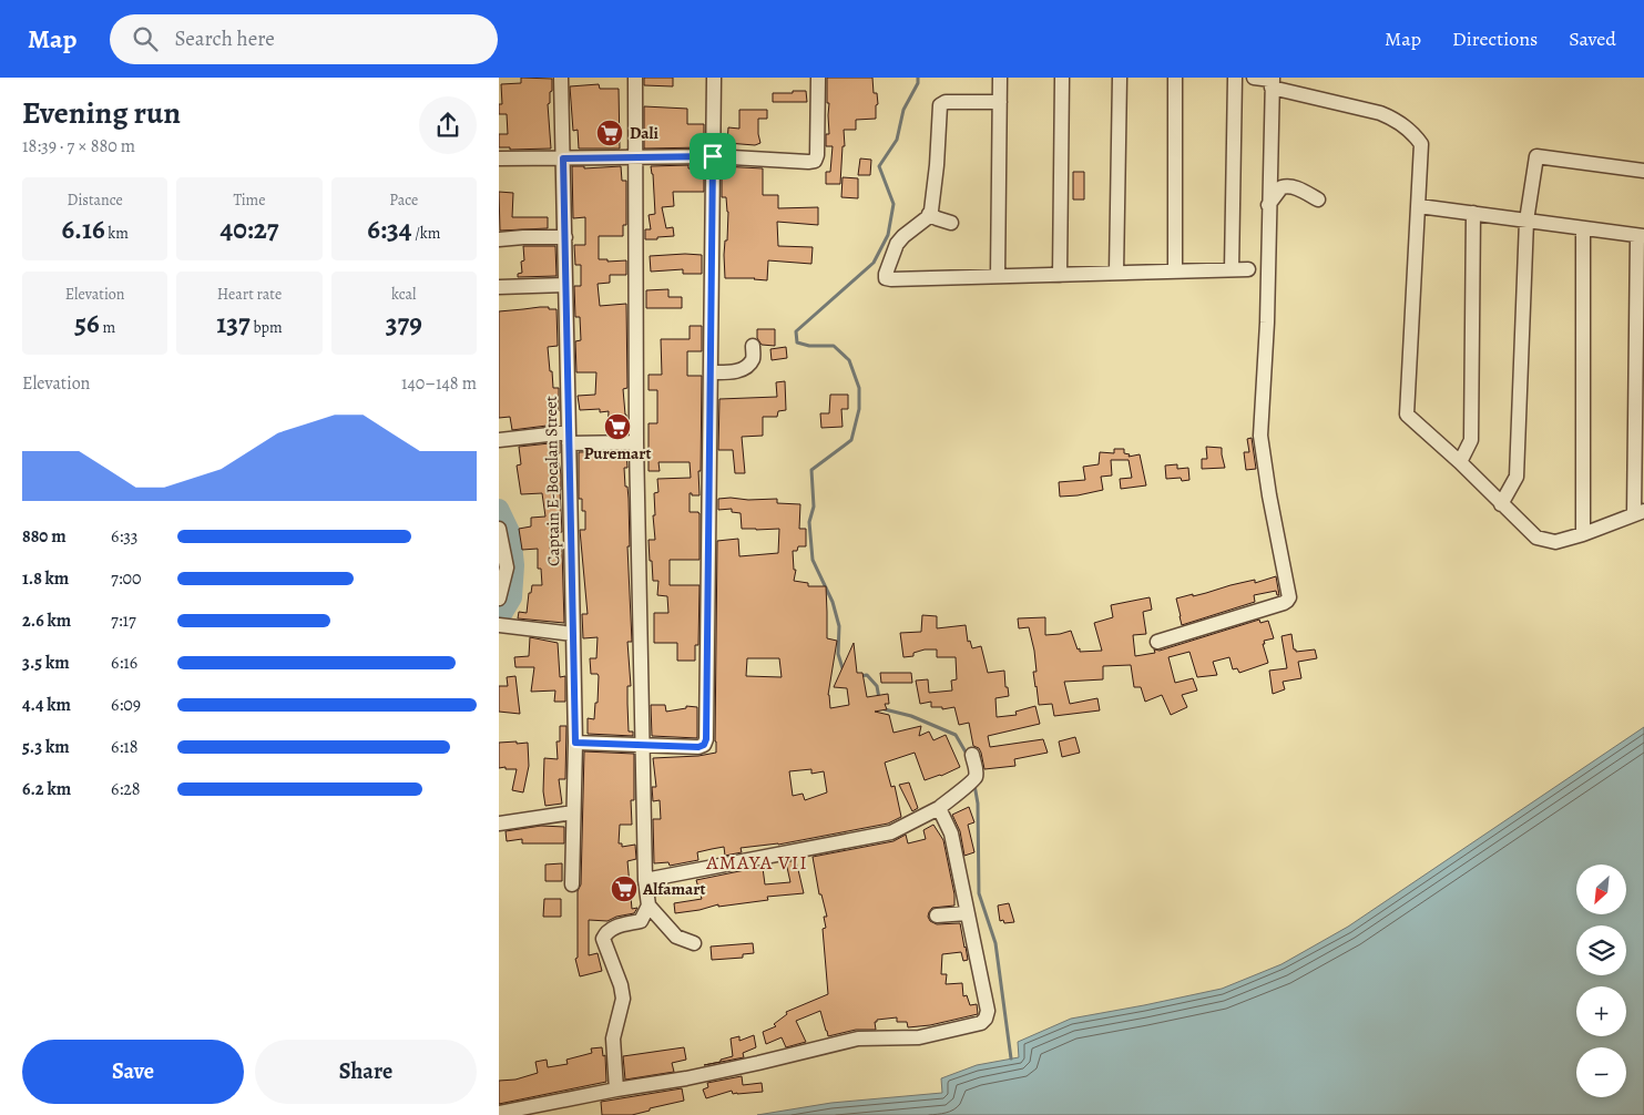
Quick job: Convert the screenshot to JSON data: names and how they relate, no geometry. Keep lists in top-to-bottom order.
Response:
{
  "streets": {
    "street": ["Captain E-Bocalan Street"]
  },
  "districts": ["AMAYA VII"],
  "places": {
    "supermarket": ["Dali", "Puremart", "Alfamart"]
  },
  "north": "bottom left",
  "page": {
    "header": "Map",
    "search": "Search here",
    "nav": ["Map", "Directions", "Saved"],
    "heading": ["Evening run", "18:39 · 7 × 880 m"],
    "stats": [
      ["Distance", "6.16 km"],
      ["Time", "40:27"],
      ["Pace", "6:34 /km"],
      ["Elevation", "56 m"],
      ["Heart rate", "137 bpm"],
      ["kcal", "379"]
    ],
    "chart": ["Elevation", "140–148 m"],
    "list": [
      {
        "name": "880 m",
        "note": "6:33"
      },
      {
        "name": "1.8 km",
        "note": "7:00"
      },
      {
        "name": "2.6 km",
        "note": "7:17"
      },
      {
        "name": "3.5 km",
        "note": "6:16"
      },
      {
        "name": "4.4 km",
        "note": "6:09"
      },
      {
        "name": "5.3 km",
        "note": "6:18"
      },
      {
        "name": "6.2 km",
        "note": "6:28"
      }
    ],
    "map_buttons": ["+", "−"],
    "buttons": ["Save", "Share"]
  }
}
